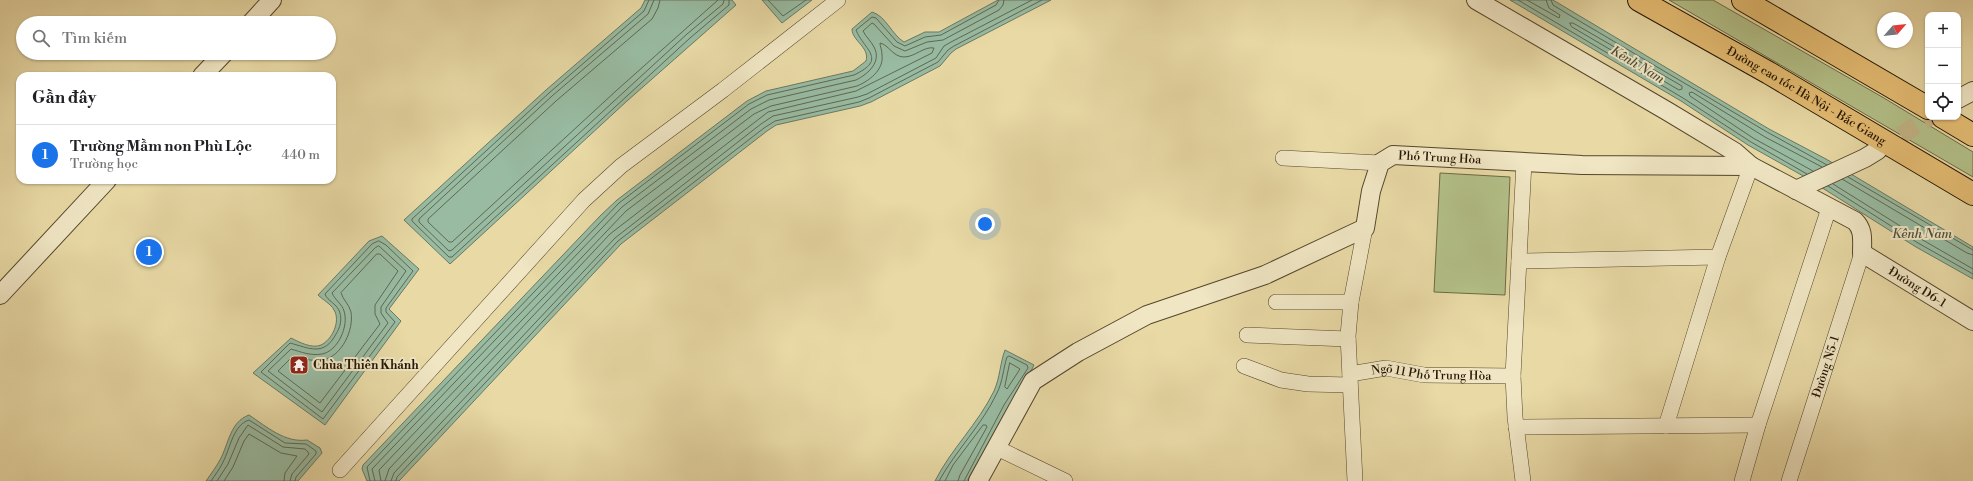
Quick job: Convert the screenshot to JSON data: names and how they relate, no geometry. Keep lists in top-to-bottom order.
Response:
{
  "streets": {
    "highway": ["Đường cao tốc Hà Nội - Bắc Giang"],
    "street": [
      "Phố Trung Hòa",
      "Đường D6-1",
      "Đường N5-1",
      "Ngõ 11 Phố Trung Hòa"
    ]
  },
  "crossings": [
    ["Phố Trung Hòa", "Đường D6-1"],
    ["Phố Trung Hòa", "Đường N5-1"],
    ["Đường D6-1", "Đường N5-1"]
  ],
  "water": ["Kênh Nam"],
  "places": {
    "temple": ["Chùa Thiên Khánh"]
  },
  "north": "top right",
  "page": {
    "map_buttons": ["+", "−"],
    "search": "Tìm kiếm",
    "heading": "Gần đây",
    "list": [
      {
        "mark": "1",
        "name": "Trường Mầm non Phù Lộc",
        "note": "Trường học",
        "value": "440 m"
      }
    ],
    "pins": "1"
  }
}
